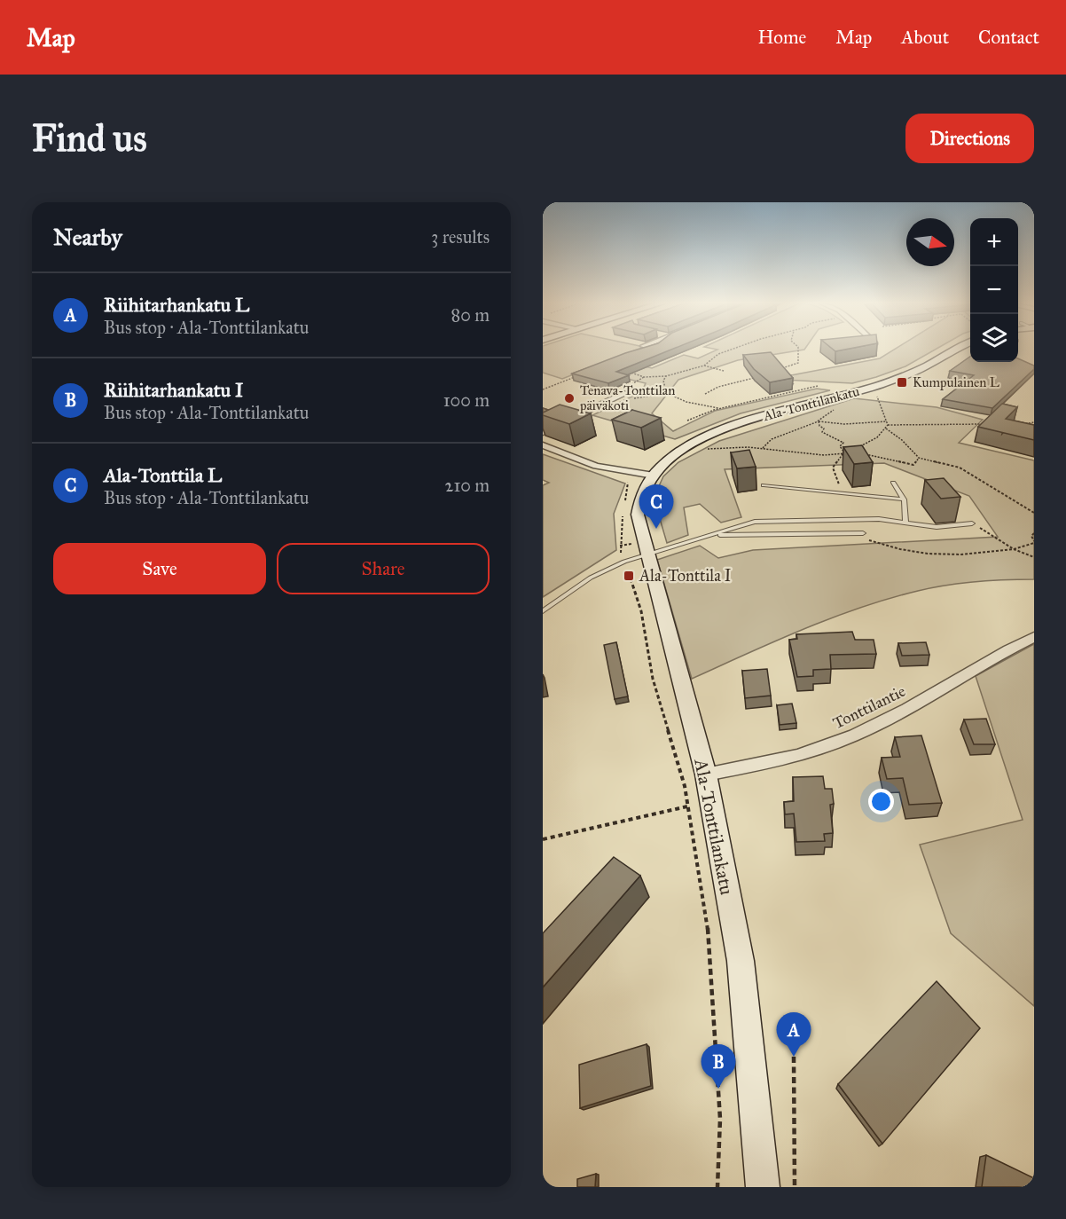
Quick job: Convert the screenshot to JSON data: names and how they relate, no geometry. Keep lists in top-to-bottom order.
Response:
{
  "streets": {
    "street": ["Ala-Tonttilankatu", "Tonttilantie"]
  },
  "crossings": [
    ["Ala-Tonttilankatu", "Tonttilantie"]
  ],
  "places": {
    "transit": ["Kumpulainen L", "Ala-Tonttila I"],
    "other": ["Tenava-Tonttilan päiväkoti"]
  },
  "north": "right",
  "page": {
    "header": "Map",
    "nav": [
      "Home",
      "Map",
      "About",
      "Contact"
    ],
    "buttons": [
      "Directions",
      ["Save", "Share"]
    ],
    "title": "Find us",
    "heading": ["Nearby", "3 results"],
    "map_buttons": ["+", "−"],
    "list": [
      {
        "mark": "A",
        "name": "Riihitarhankatu L",
        "note": "Bus stop · Ala-Tonttilankatu",
        "value": "80 m"
      },
      {
        "mark": "B",
        "name": "Riihitarhankatu I",
        "note": "Bus stop · Ala-Tonttilankatu",
        "value": "100 m"
      },
      {
        "mark": "C",
        "name": "Ala-Tonttila L",
        "note": "Bus stop · Ala-Tonttilankatu",
        "value": "210 m"
      }
    ],
    "pins": ["C", "A", "B"]
  }
}
